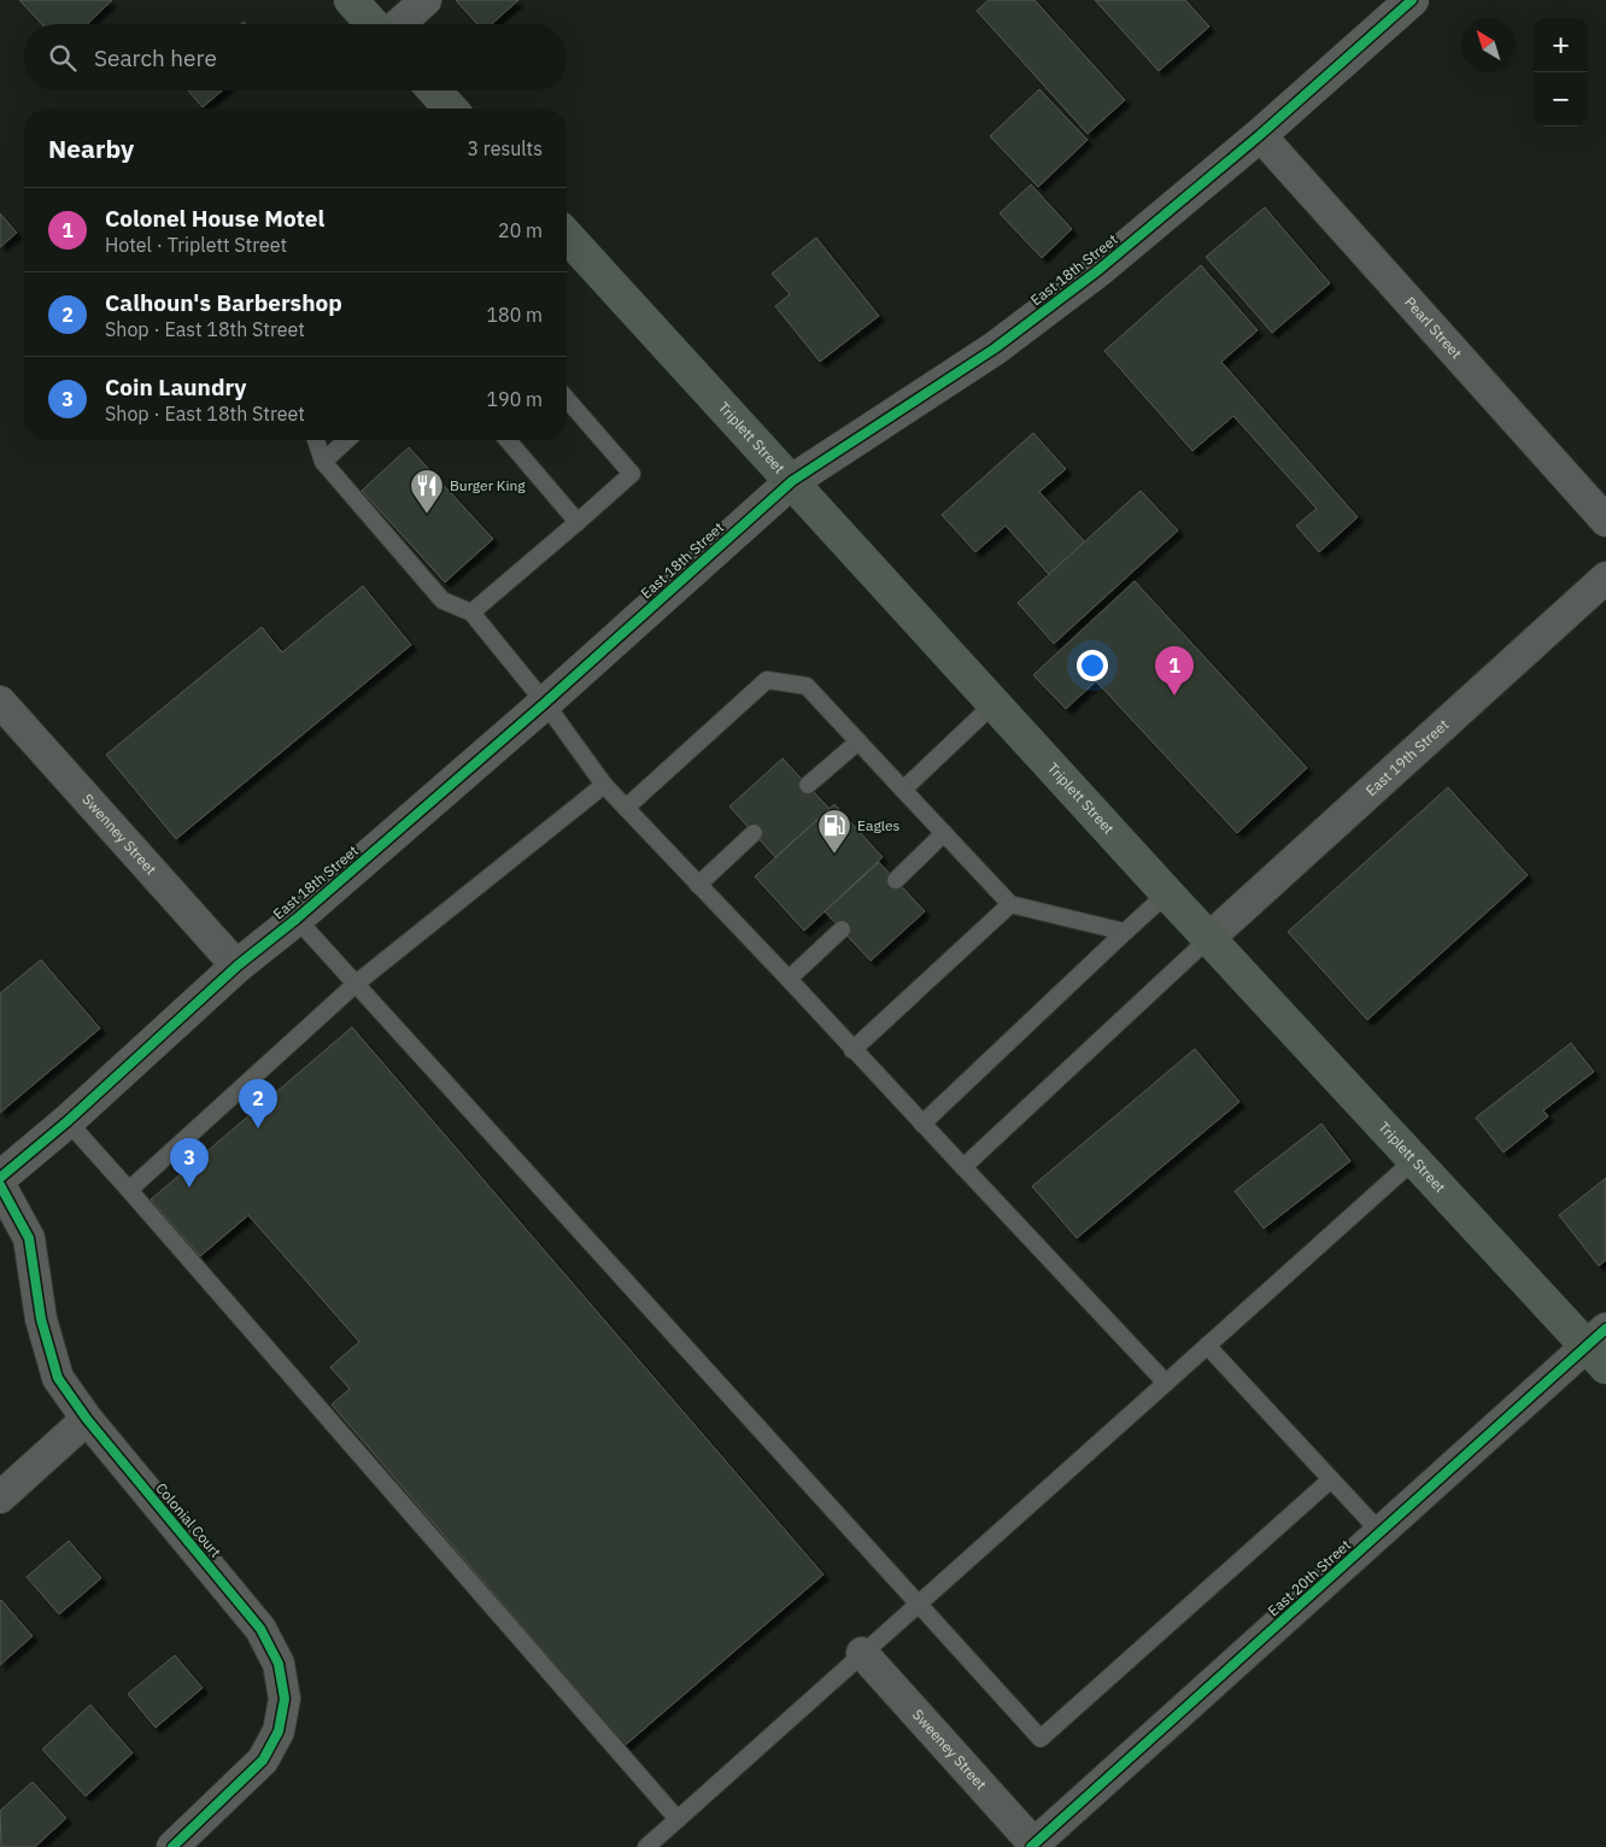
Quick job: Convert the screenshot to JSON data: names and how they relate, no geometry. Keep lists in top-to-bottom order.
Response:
{
  "streets": {
    "main road": ["Triplett Street"],
    "street": [
      "East 18th Street",
      "Pearl Street",
      "East 19th Street",
      "Swenney Street",
      "Colonial Court",
      "East 20th Street",
      "Sweeney Street"
    ]
  },
  "crossings": [
    ["East 18th Street", "Pearl Street"],
    ["East 18th Street", "Triplett Street"],
    ["East 18th Street", "Swenney Street"],
    ["Triplett Street", "East 19th Street"],
    ["Triplett Street", "East 20th Street"],
    ["East 20th Street", "Sweeney Street"]
  ],
  "places": {
    "restaurant": ["Burger King"],
    "fuel station": ["Eagles"]
  },
  "north": "top left",
  "page": {
    "map_buttons": ["+", "−"],
    "search": "Search here",
    "heading": ["Nearby", "3 results"],
    "list": [
      {
        "mark": "1",
        "name": "Colonel House Motel",
        "note": "Hotel · Triplett Street",
        "value": "20 m"
      },
      {
        "mark": "2",
        "name": "Calhoun's Barbershop",
        "note": "Shop · East 18th Street",
        "value": "180 m"
      },
      {
        "mark": "3",
        "name": "Coin Laundry",
        "note": "Shop · East 18th Street",
        "value": "190 m"
      }
    ],
    "pins": ["1", "2", "3"]
  }
}
